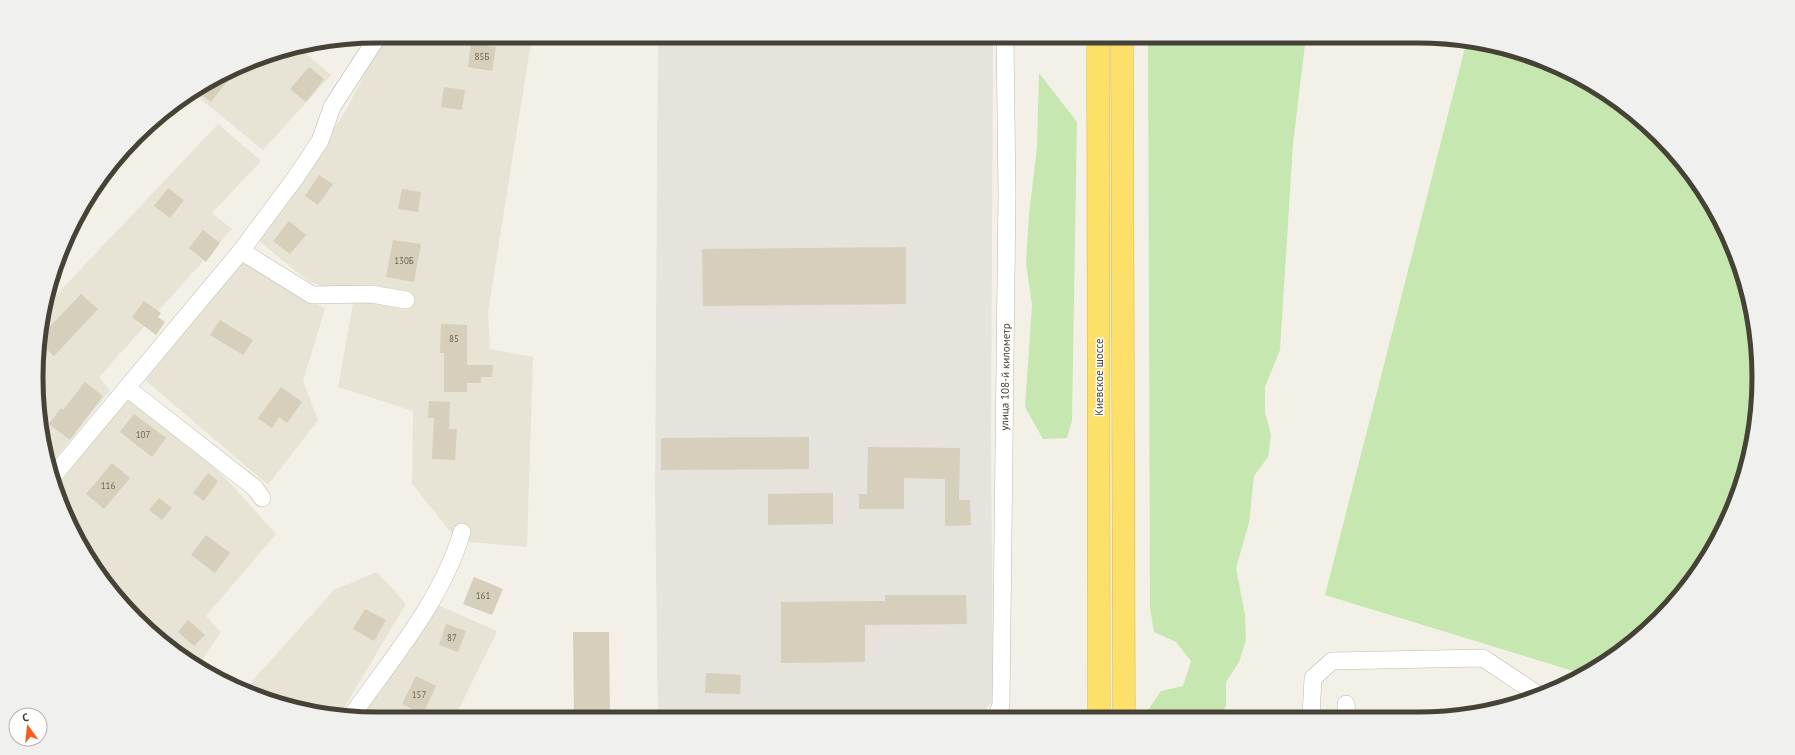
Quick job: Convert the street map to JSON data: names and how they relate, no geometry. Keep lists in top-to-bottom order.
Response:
{
  "streets": {
    "highway": ["Киевское шоссе"],
    "street": ["улица 108-й километр"]
  },
  "house_numbers": [
    "85Б",
    "130Б",
    "85",
    "107",
    "116",
    "161",
    "87",
    "157"
  ],
  "north": "top"
}
